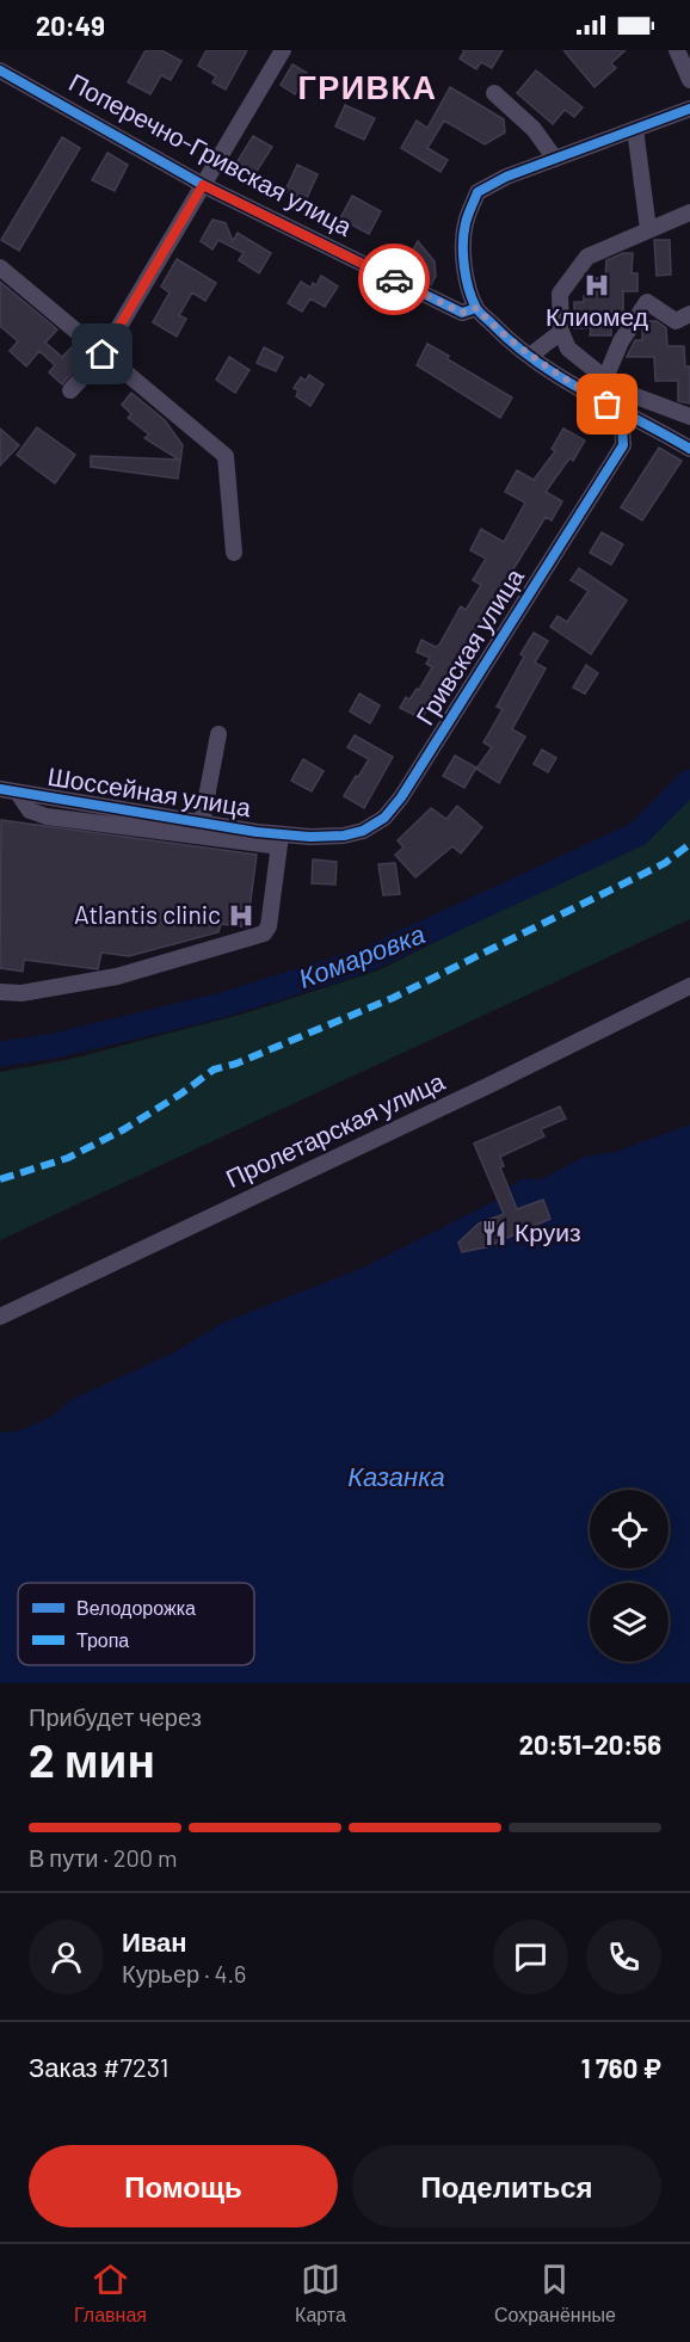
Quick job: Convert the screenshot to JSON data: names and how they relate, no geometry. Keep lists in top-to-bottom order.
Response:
{
  "streets": {
    "street": [
      "Поперечно-Гривская улица",
      "Гривская улица",
      "Шоссейная улица",
      "Пролетарская улица"
    ]
  },
  "crossings": [
    ["Гривская улица", "Шоссейная улица"]
  ],
  "districts": ["ГРИВКА"],
  "water": ["Комаровка", "Казанка"],
  "places": {
    "hospital": ["Клиомед", "Atlantis clinic"],
    "restaurant": ["Круиз"]
  },
  "legend": ["Велодорожка", "Тропа"],
  "page": {
    "status": "20:49",
    "heading": ["2 мин", "Прибудет через", "20:51–20:56"],
    "panel": [
      "Иван",
      "Курьер · 4.6",
      "Заказ #7231",
      "1 760 ₽"
    ],
    "bar": "В пути · 200 m",
    "buttons": ["Помощь", "Поделиться"],
    "tabs": ["Главная", "Карта", "Сохранённые"]
  }
}
